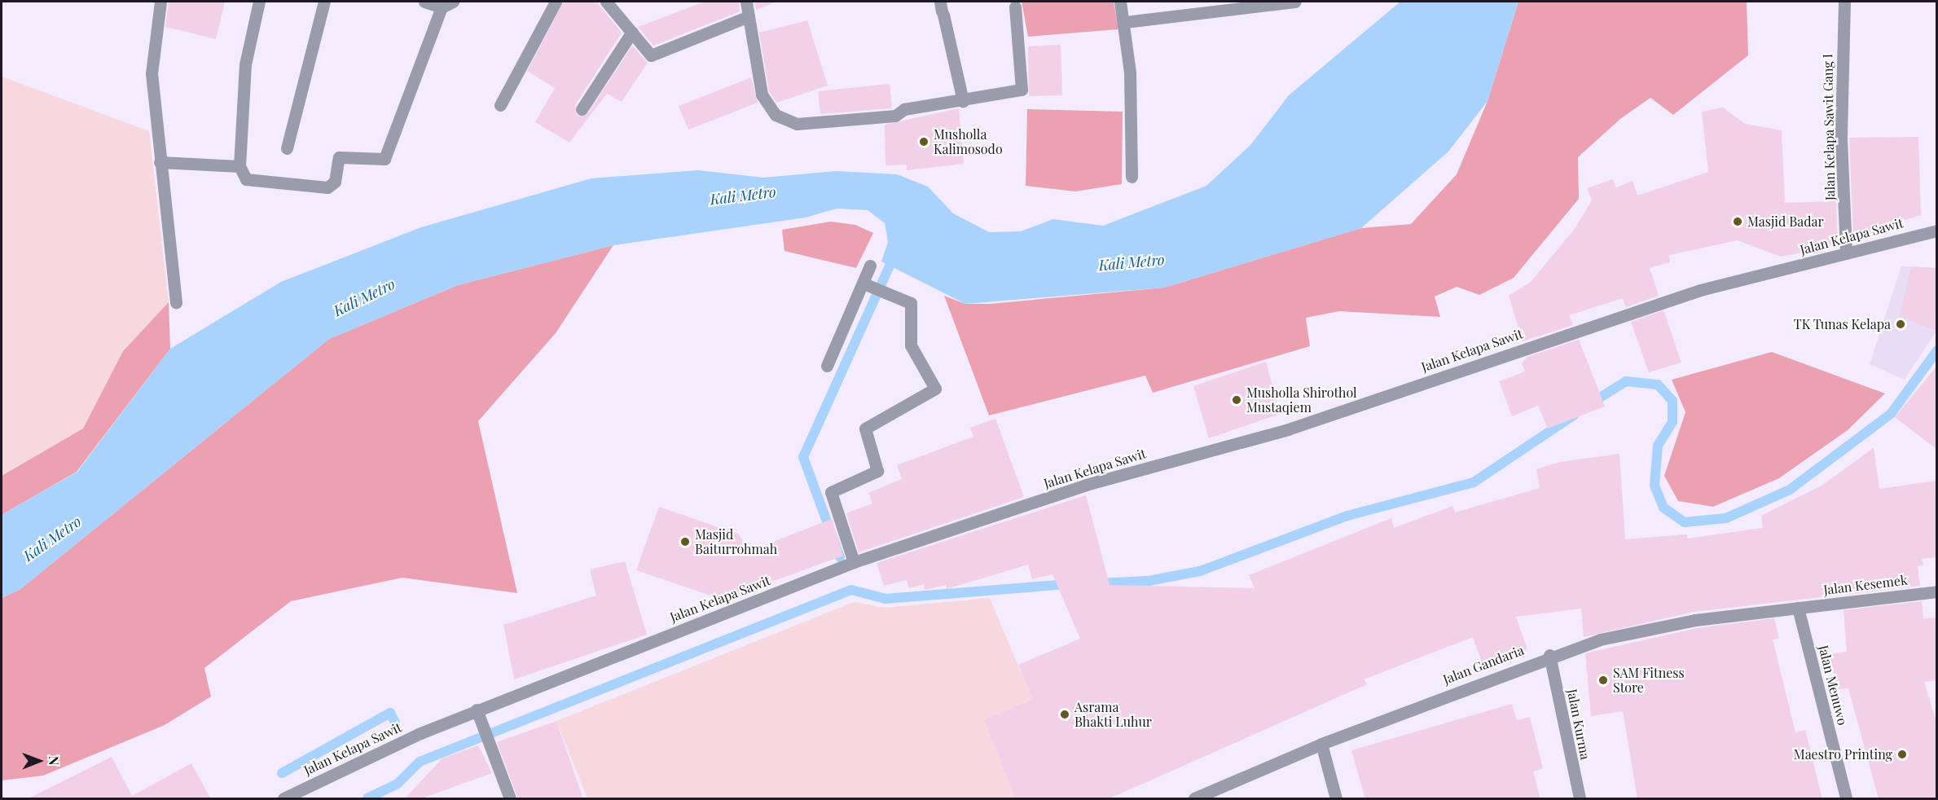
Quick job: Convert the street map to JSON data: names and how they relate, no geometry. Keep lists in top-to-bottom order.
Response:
{
  "streets": {
    "street": [
      "Jalan Kelapa Sawit Gang I",
      "Jalan Kelapa Sawit",
      "Jalan Kesemek",
      "Jalan Gandaria",
      "Jalan Menuwo",
      "Jalan Kurma"
    ]
  },
  "crossings": [
    ["Jalan Kelapa Sawit Gang I", "Jalan Kelapa Sawit"],
    ["Jalan Kesemek", "Jalan Gandaria"],
    ["Jalan Kesemek", "Jalan Menuwo"],
    ["Jalan Gandaria", "Jalan Menuwo"],
    ["Jalan Gandaria", "Jalan Kurma"]
  ],
  "water": ["Kali Metro"],
  "places": [
    "Musholla Kalimosodo",
    "Masjid Badar",
    "TK Tunas Kelapa",
    "Musholla Shirothol Mustaqiem",
    "Masjid Baiturrohmah",
    "SAM Fitness Store",
    "Asrama Bhakti Luhur",
    "Maestro Printing"
  ],
  "north": "right"
}
